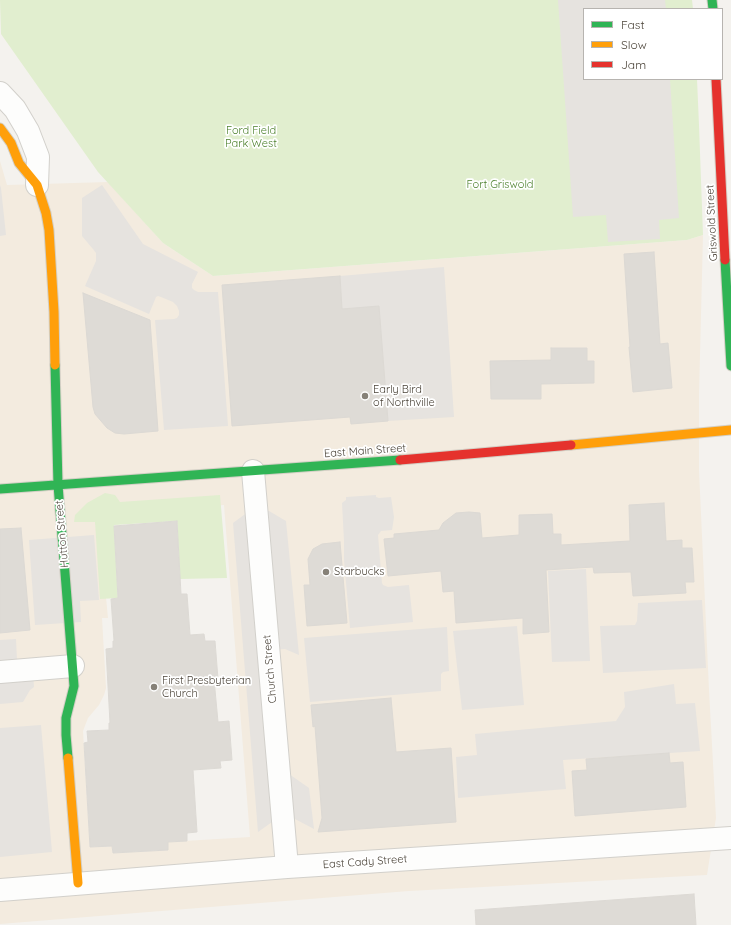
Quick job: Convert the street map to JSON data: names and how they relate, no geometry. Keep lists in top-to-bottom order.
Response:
{
  "streets": {
    "street": [
      "Griswold Street",
      "East Main Street",
      "Hutton Street",
      "Church Street",
      "East Cady Street"
    ]
  },
  "crossings": [
    ["East Main Street", "Hutton Street"],
    ["East Main Street", "Church Street"],
    ["Hutton Street", "East Cady Street"],
    ["Church Street", "East Cady Street"]
  ],
  "parks": ["Ford Field Park West", "Fort Griswold"],
  "places": ["Early Bird of Northville", "Starbucks", "First Presbyterian Church"],
  "legend": ["Fast", "Slow", "Jam"]
}
